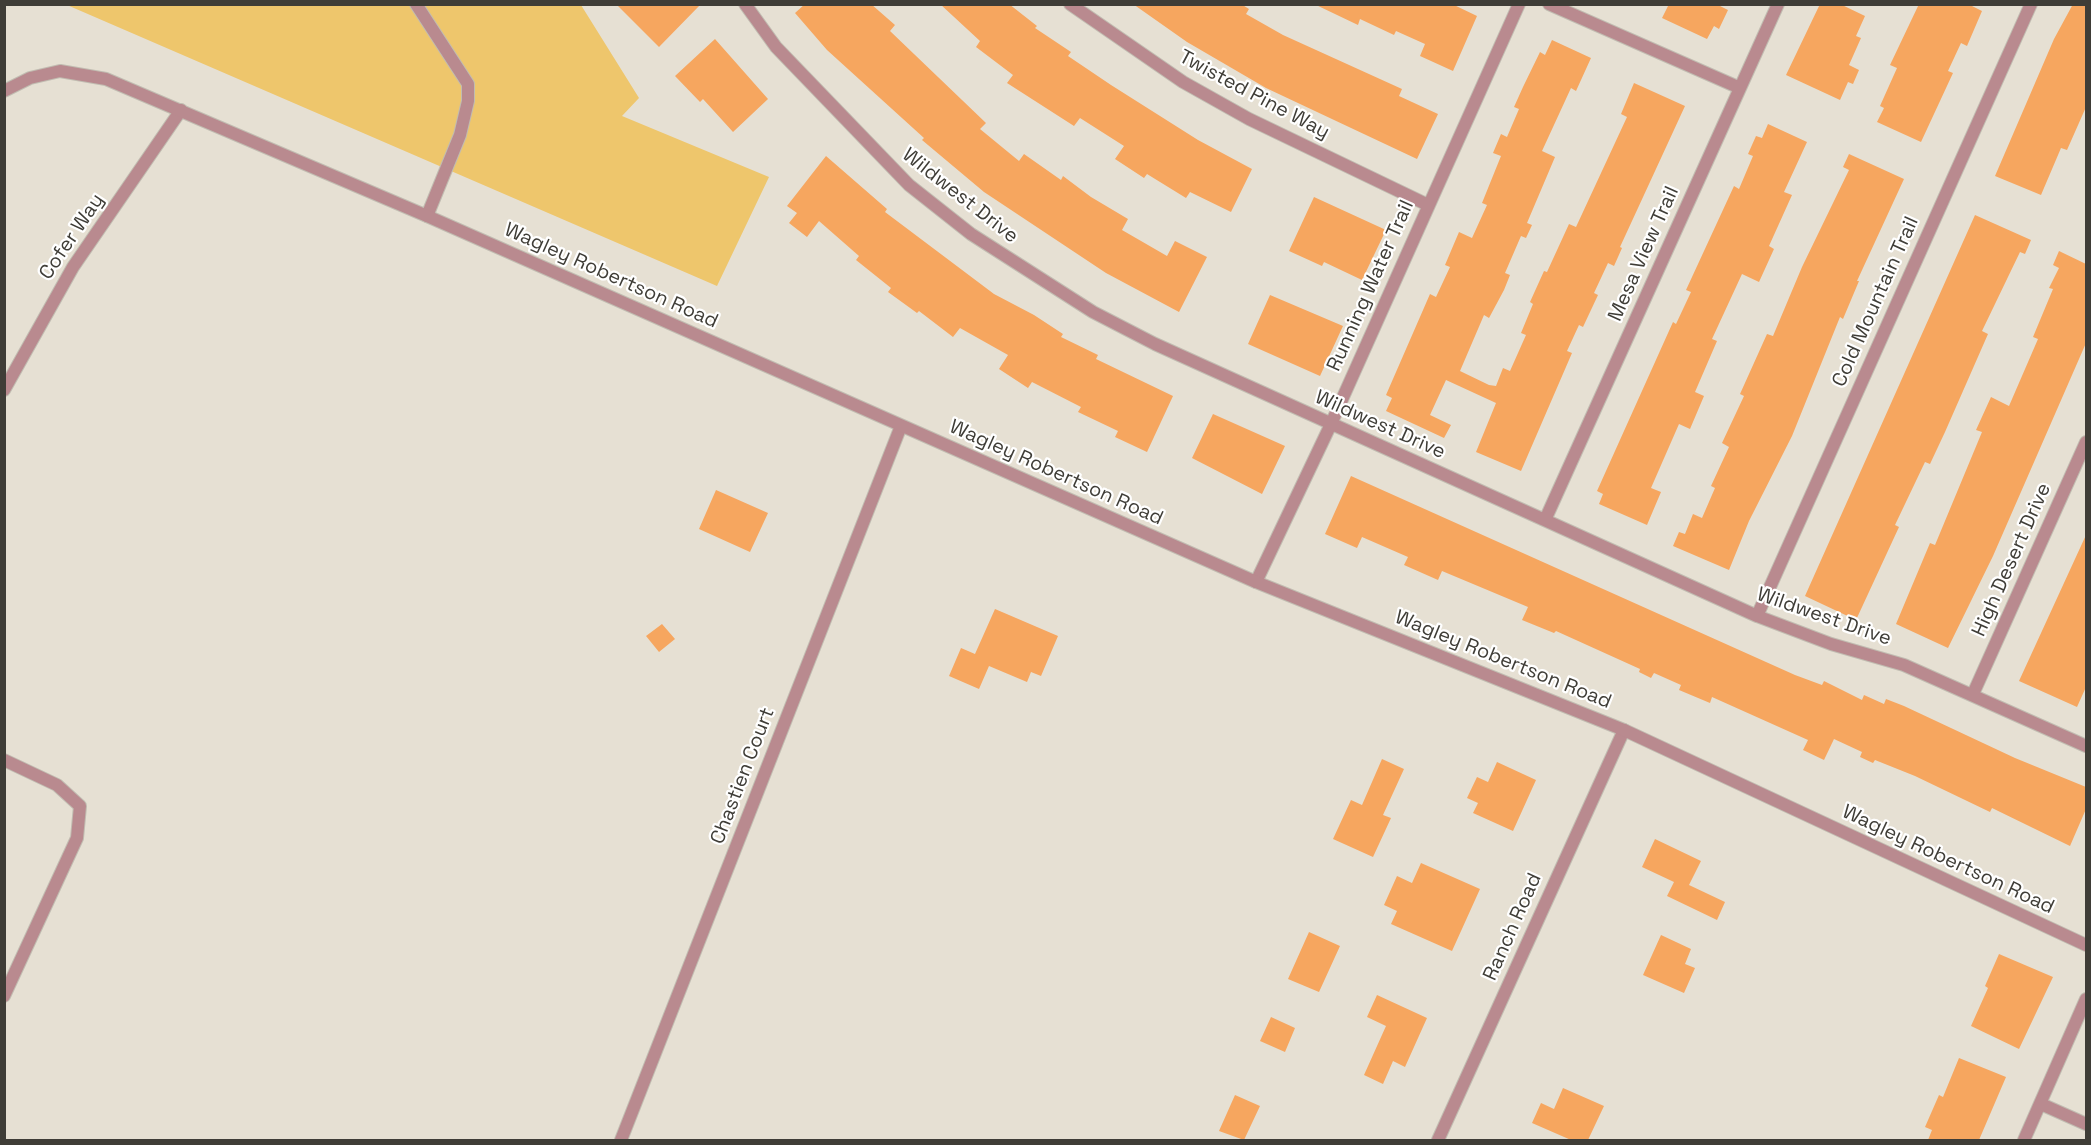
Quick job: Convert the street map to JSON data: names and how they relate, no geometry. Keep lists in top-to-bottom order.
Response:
{
  "streets": {
    "street": [
      "Twisted Pine Way",
      "Wildwest Drive",
      "Cofer Way",
      "Mesa View Trail",
      "Wagley Robertson Road",
      "Running Water Trail",
      "Cold Mountain Trail",
      "High Desert Drive",
      "Chastien Court",
      "Ranch Road"
    ]
  },
  "crossings": [
    ["Twisted Pine Way", "Running Water Trail"],
    ["Wildwest Drive", "Mesa View Trail"],
    ["Wildwest Drive", "Running Water Trail"],
    ["Wildwest Drive", "Cold Mountain Trail"],
    ["Wildwest Drive", "High Desert Drive"],
    ["Cofer Way", "Wagley Robertson Road"],
    ["Wagley Robertson Road", "Running Water Trail"],
    ["Wagley Robertson Road", "Chastien Court"],
    ["Wagley Robertson Road", "Ranch Road"]
  ]
}
